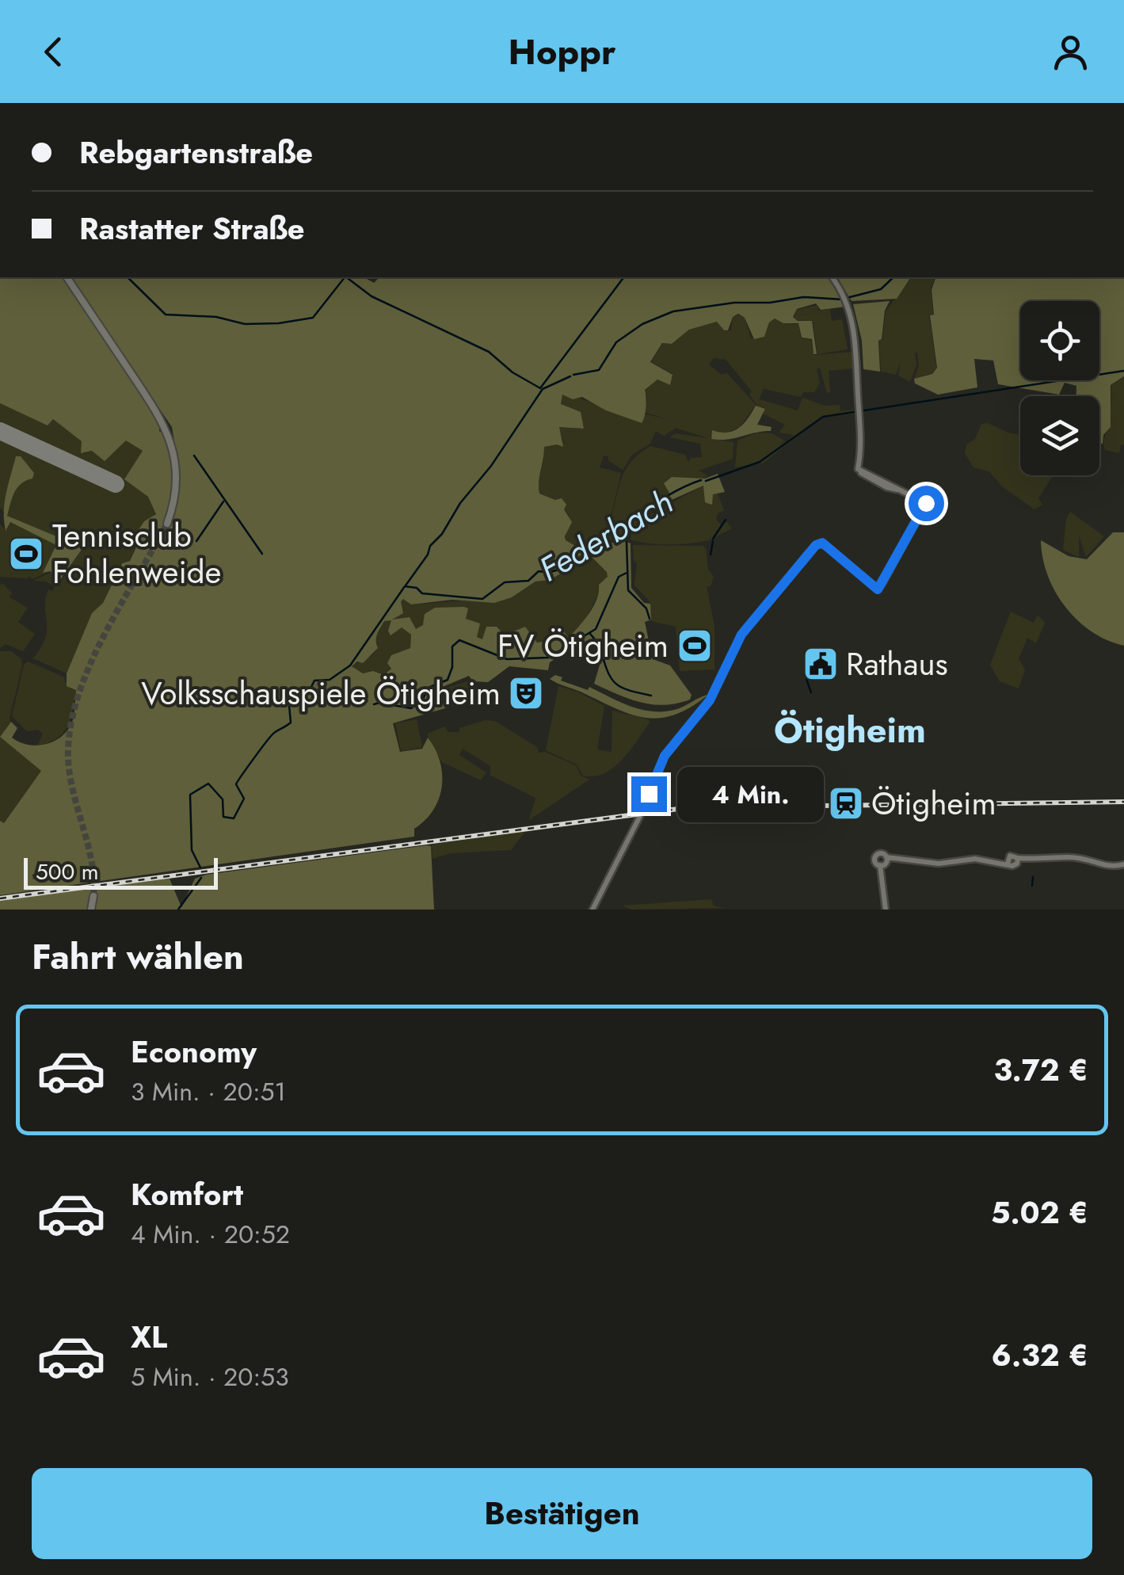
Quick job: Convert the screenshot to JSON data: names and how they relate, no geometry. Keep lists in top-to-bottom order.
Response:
{
  "districts": ["Ötigheim"],
  "water": ["Federbach"],
  "places": {
    "sports": ["Tennisclub Fohlenweide", "FV Ötigheim"],
    "public building": ["Rathaus"],
    "theatre": ["Volksschauspiele Ötigheim"],
    "station": ["Ötigheim"]
  },
  "scale_bar": "500 m",
  "page": {
    "header": "Hoppr",
    "banner": ["Rebgartenstraße", "Rastatter Straße"],
    "bubble": "4 Min.",
    "scale": "500 m",
    "heading": "Fahrt wählen",
    "list": [
      {
        "name": "Economy",
        "note": "3 Min. · 20:51",
        "value": "3.72 €"
      },
      {
        "name": "Komfort",
        "note": "4 Min. · 20:52",
        "value": "5.02 €"
      },
      {
        "name": "XL",
        "note": "5 Min. · 20:53",
        "value": "6.32 €"
      }
    ],
    "buttons": "Bestätigen"
  }
}
